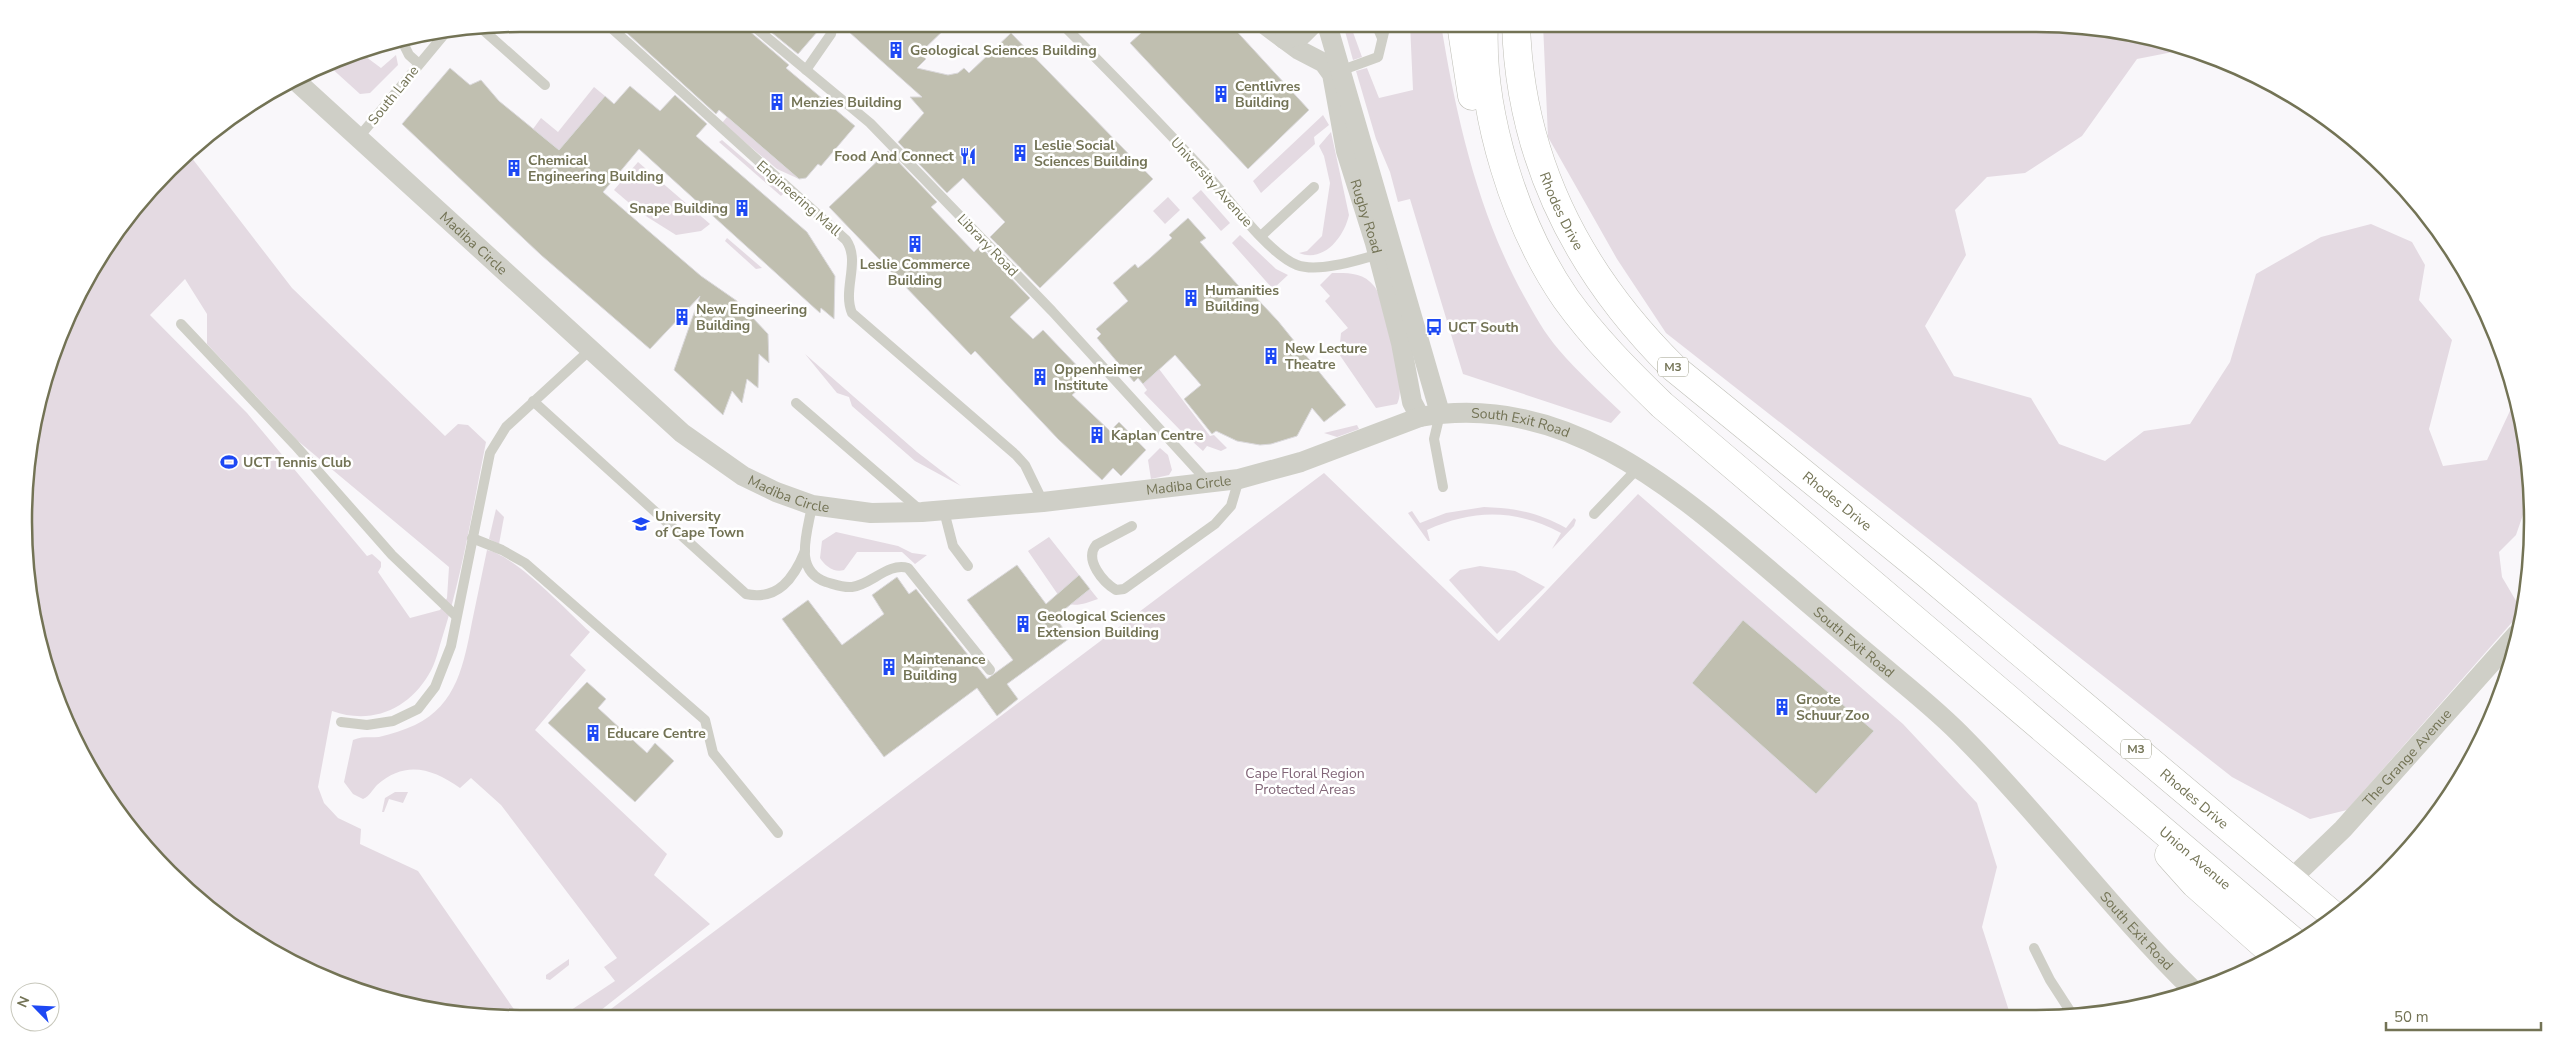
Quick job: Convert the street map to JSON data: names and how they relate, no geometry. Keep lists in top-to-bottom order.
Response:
{
  "streets": {
    "highway": ["Rhodes Drive", "M3", "Union Avenue"],
    "street": [
      "Rugby Road",
      "Madiba Circle",
      "South Exit Road",
      "The Grange Avenue"
    ],
    "lane": [
      "South Lane",
      "University Avenue",
      "Engineering Mall",
      "Library Road"
    ]
  },
  "crossings": [
    ["South Lane", "Madiba Circle"],
    ["University Avenue", "Rugby Road"],
    ["Engineering Mall", "Madiba Circle"],
    ["Rhodes Drive", "M3"],
    ["Rhodes Drive", "The Grange Avenue"],
    ["Rugby Road", "Madiba Circle"],
    ["Rugby Road", "South Exit Road"],
    ["Madiba Circle", "Library Road"],
    ["Madiba Circle", "South Exit Road"],
    ["M3", "The Grange Avenue"],
    ["M3", "Union Avenue"]
  ],
  "parks": ["Cape Floral Region Protected Areas"],
  "places": {
    "building": [
      "Geological Sciences Building",
      "Centlivres Building",
      "Menzies Building",
      "Leslie Social Sciences Building",
      "Chemical Engineering Building",
      "Snape Building",
      "Leslie Commerce Building",
      "Humanities Building",
      "New Engineering Building",
      "New Lecture Theatre",
      "Oppenheimer Institute",
      "Kaplan Centre",
      "Geological Sciences Extension Building",
      "Maintenance Building",
      "Groote Schuur Zoo",
      "Educare Centre"
    ],
    "restaurant": ["Food And Connect"],
    "bus stop": ["UCT South"],
    "sports": ["UCT Tennis Club"],
    "school or university": ["University of Cape Town"]
  },
  "scale_bar": "50 m",
  "north": "top left"
}
